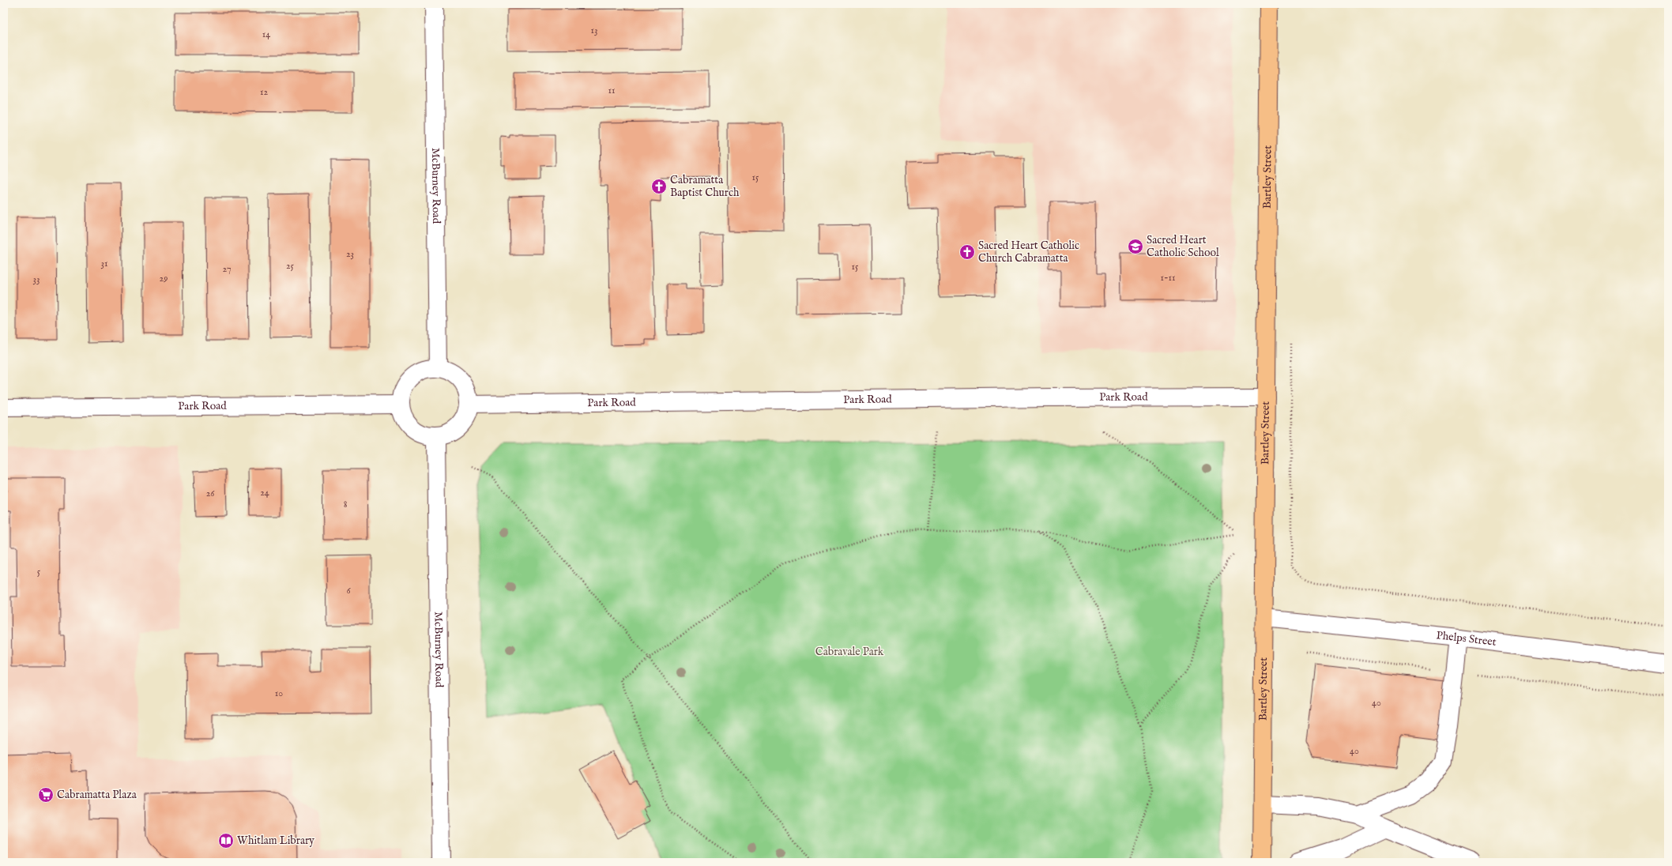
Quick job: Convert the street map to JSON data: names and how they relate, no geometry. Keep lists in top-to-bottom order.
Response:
{
  "streets": {
    "main road": ["Bartley Street"],
    "street": ["McBurney Road", "Park Road", "Phelps Street"]
  },
  "crossings": [
    ["Bartley Street", "Park Road"],
    ["Bartley Street", "Phelps Street"],
    ["McBurney Road", "Park Road"]
  ],
  "parks": ["Cabravale Park"],
  "places": {
    "church": ["Cabramatta Baptist Church", "Sacred Heart Catholic Church Cabramatta"],
    "school or university": ["Sacred Heart Catholic School"],
    "supermarket": ["Cabramatta Plaza"],
    "library": ["Whitlam Library"]
  },
  "house_numbers": [
    "13",
    "14",
    "11",
    "12",
    "15",
    "23",
    "31",
    "25",
    "15",
    "27",
    "1-11",
    "29",
    "33",
    "24",
    "26",
    "8",
    "5",
    "6",
    "10",
    "40",
    "40"
  ]
}
